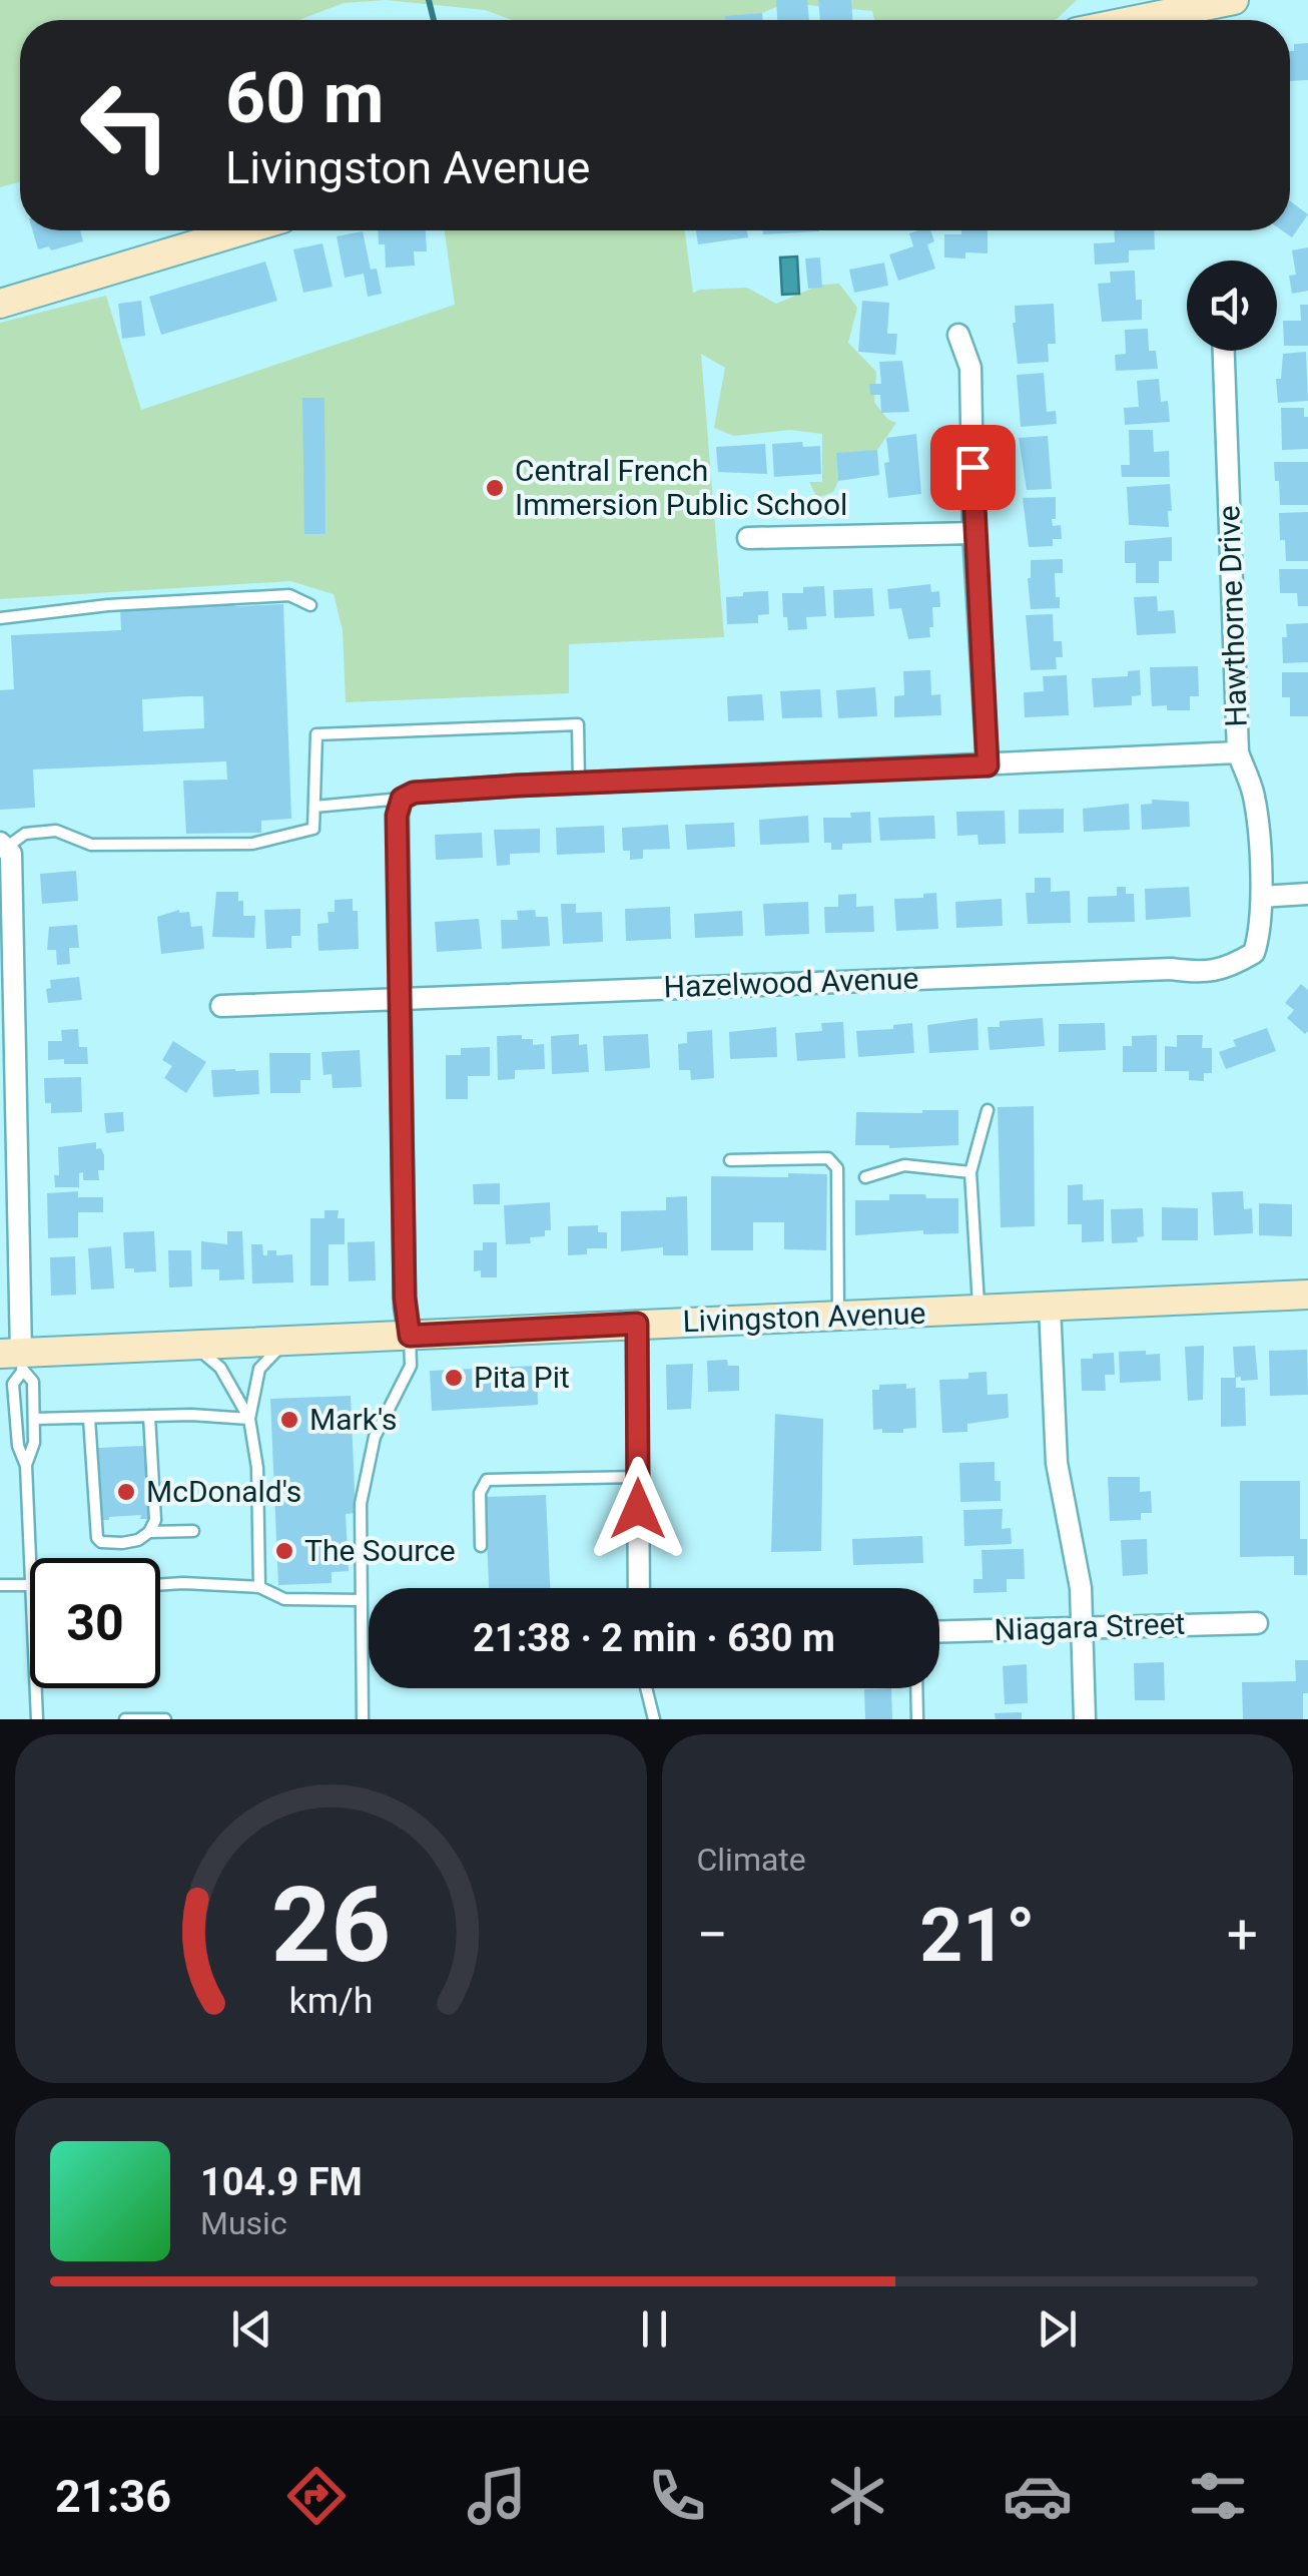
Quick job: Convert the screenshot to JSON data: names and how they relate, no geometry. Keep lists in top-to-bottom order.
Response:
{
  "streets": {
    "main road": ["Livingston Avenue"],
    "street": ["Hawthorne Drive", "Hazelwood Avenue", "Niagara Street"]
  },
  "crossings": [
    ["Hawthorne Drive", "Hazelwood Avenue"]
  ],
  "places": [
    "Central French Immersion Public School",
    "Pita Pit",
    "Mark's",
    "McDonald's",
    "The Source"
  ],
  "page": {
    "turn": ["60 m", "Livingston Avenue"],
    "limit": "30",
    "trip": "21:38 · 2 min · 630 m",
    "tile": "Climate",
    "heat": ["−", "21°", "+"],
    "song": ["104.9 FM", "Music"],
    "tabs": "21:36",
    "gauge": ["26", "km/h"]
  }
}
